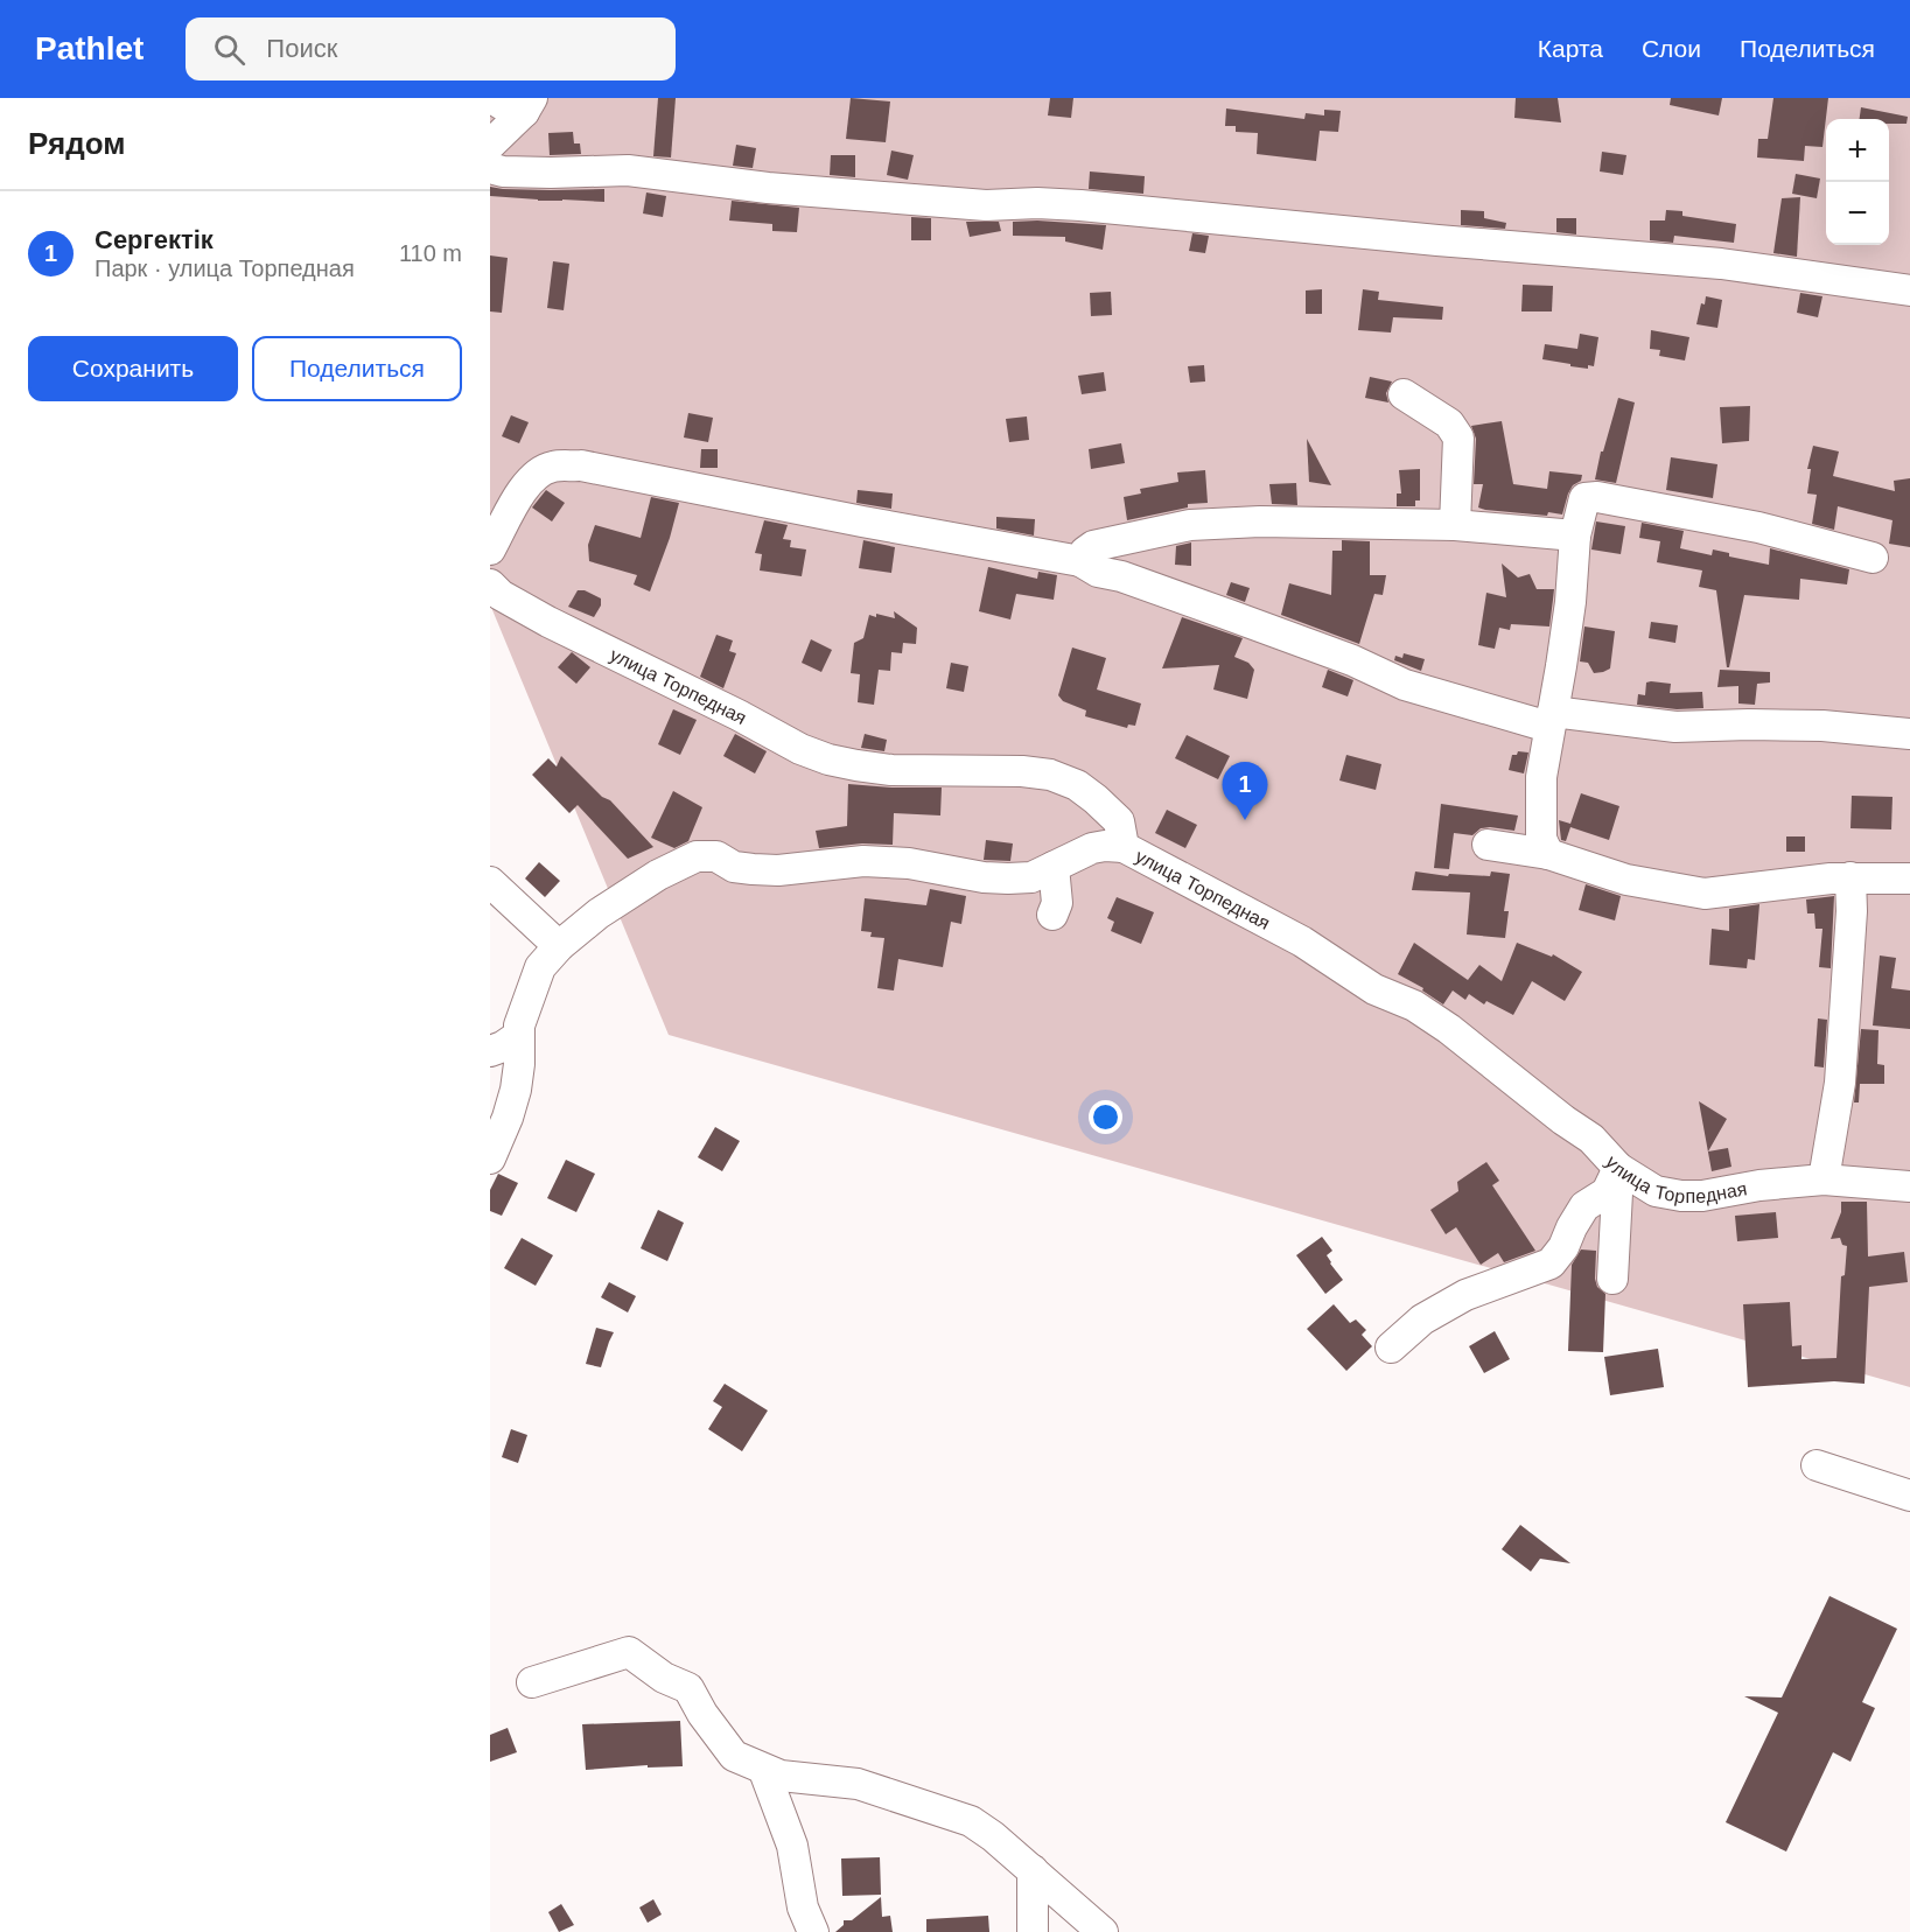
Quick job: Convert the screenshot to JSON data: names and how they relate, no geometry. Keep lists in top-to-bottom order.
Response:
{
  "streets": {
    "street": ["улица Торпедная"]
  },
  "page": {
    "header": "Pathlet",
    "search": "Поиск",
    "nav": ["Карта", "Слои", "Поделиться"],
    "heading": "Рядом",
    "map_buttons": ["+", "−"],
    "list": [
      {
        "mark": "1",
        "name": "Сергектік",
        "note": "Парк · улица Торпедная",
        "value": "110 m"
      }
    ],
    "buttons": ["Сохранить", "Поделиться"],
    "pins": "1"
  }
}
